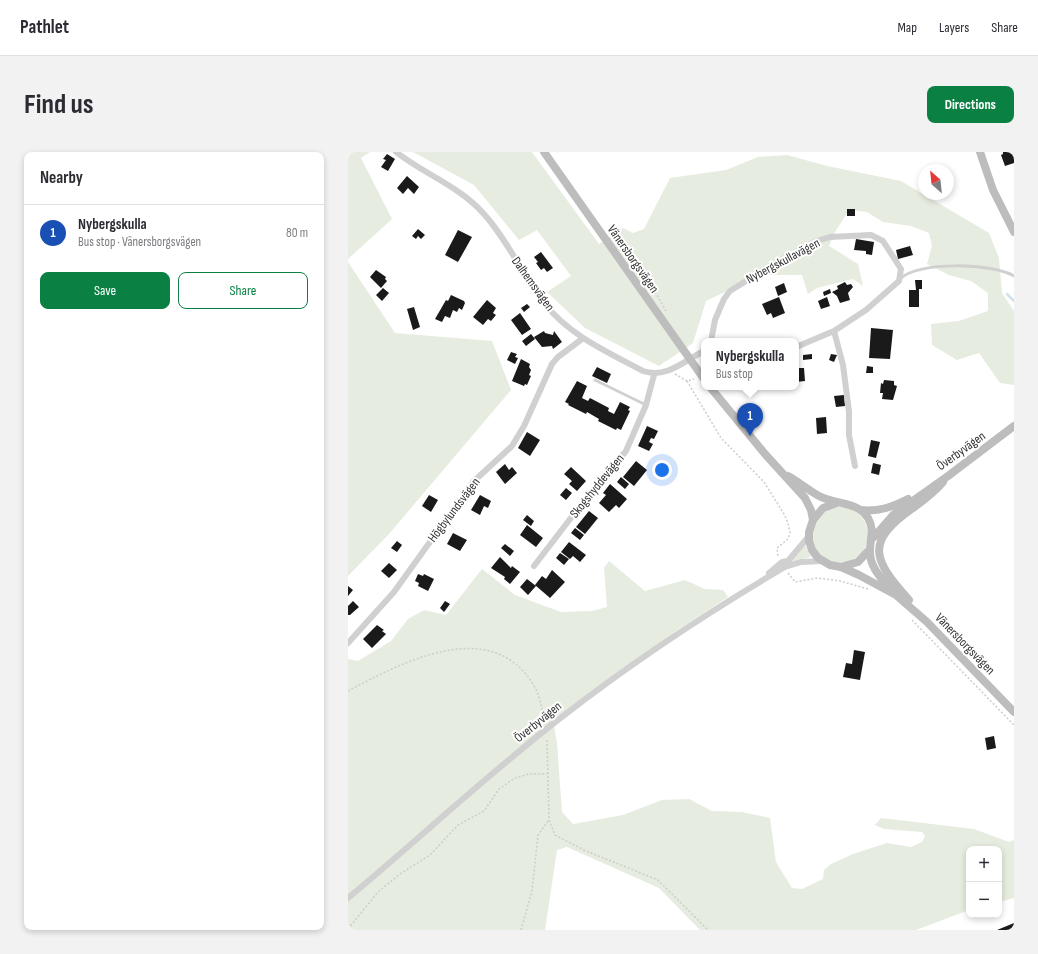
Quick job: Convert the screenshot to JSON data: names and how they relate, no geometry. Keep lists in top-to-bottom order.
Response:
{
  "streets": {
    "main road": ["Vänersborgsvägen", "Överbyvägen"],
    "street": [
      "Nybergskullavägen",
      "Dalhemsvägen",
      "Skogshyddevägen",
      "Högbylundsvägen"
    ]
  },
  "crossings": [
    ["Vänersborgsvägen", "Överbyvägen"],
    ["Dalhemsvägen", "Skogshyddevägen"],
    ["Dalhemsvägen", "Högbylundsvägen"]
  ],
  "north": "top left",
  "page": {
    "header": "Pathlet",
    "nav": ["Map", "Layers", "Share"],
    "buttons": [
      "Directions",
      ["Save", "Share"]
    ],
    "title": "Find us",
    "heading": "Nearby",
    "list": [
      {
        "mark": "1",
        "name": "Nybergskulla",
        "note": "Bus stop · Vänersborgsvägen",
        "value": "80 m"
      }
    ],
    "popup": ["Nybergskulla", "Bus stop"],
    "pins": "1",
    "map_buttons": ["+", "−"]
  }
}
